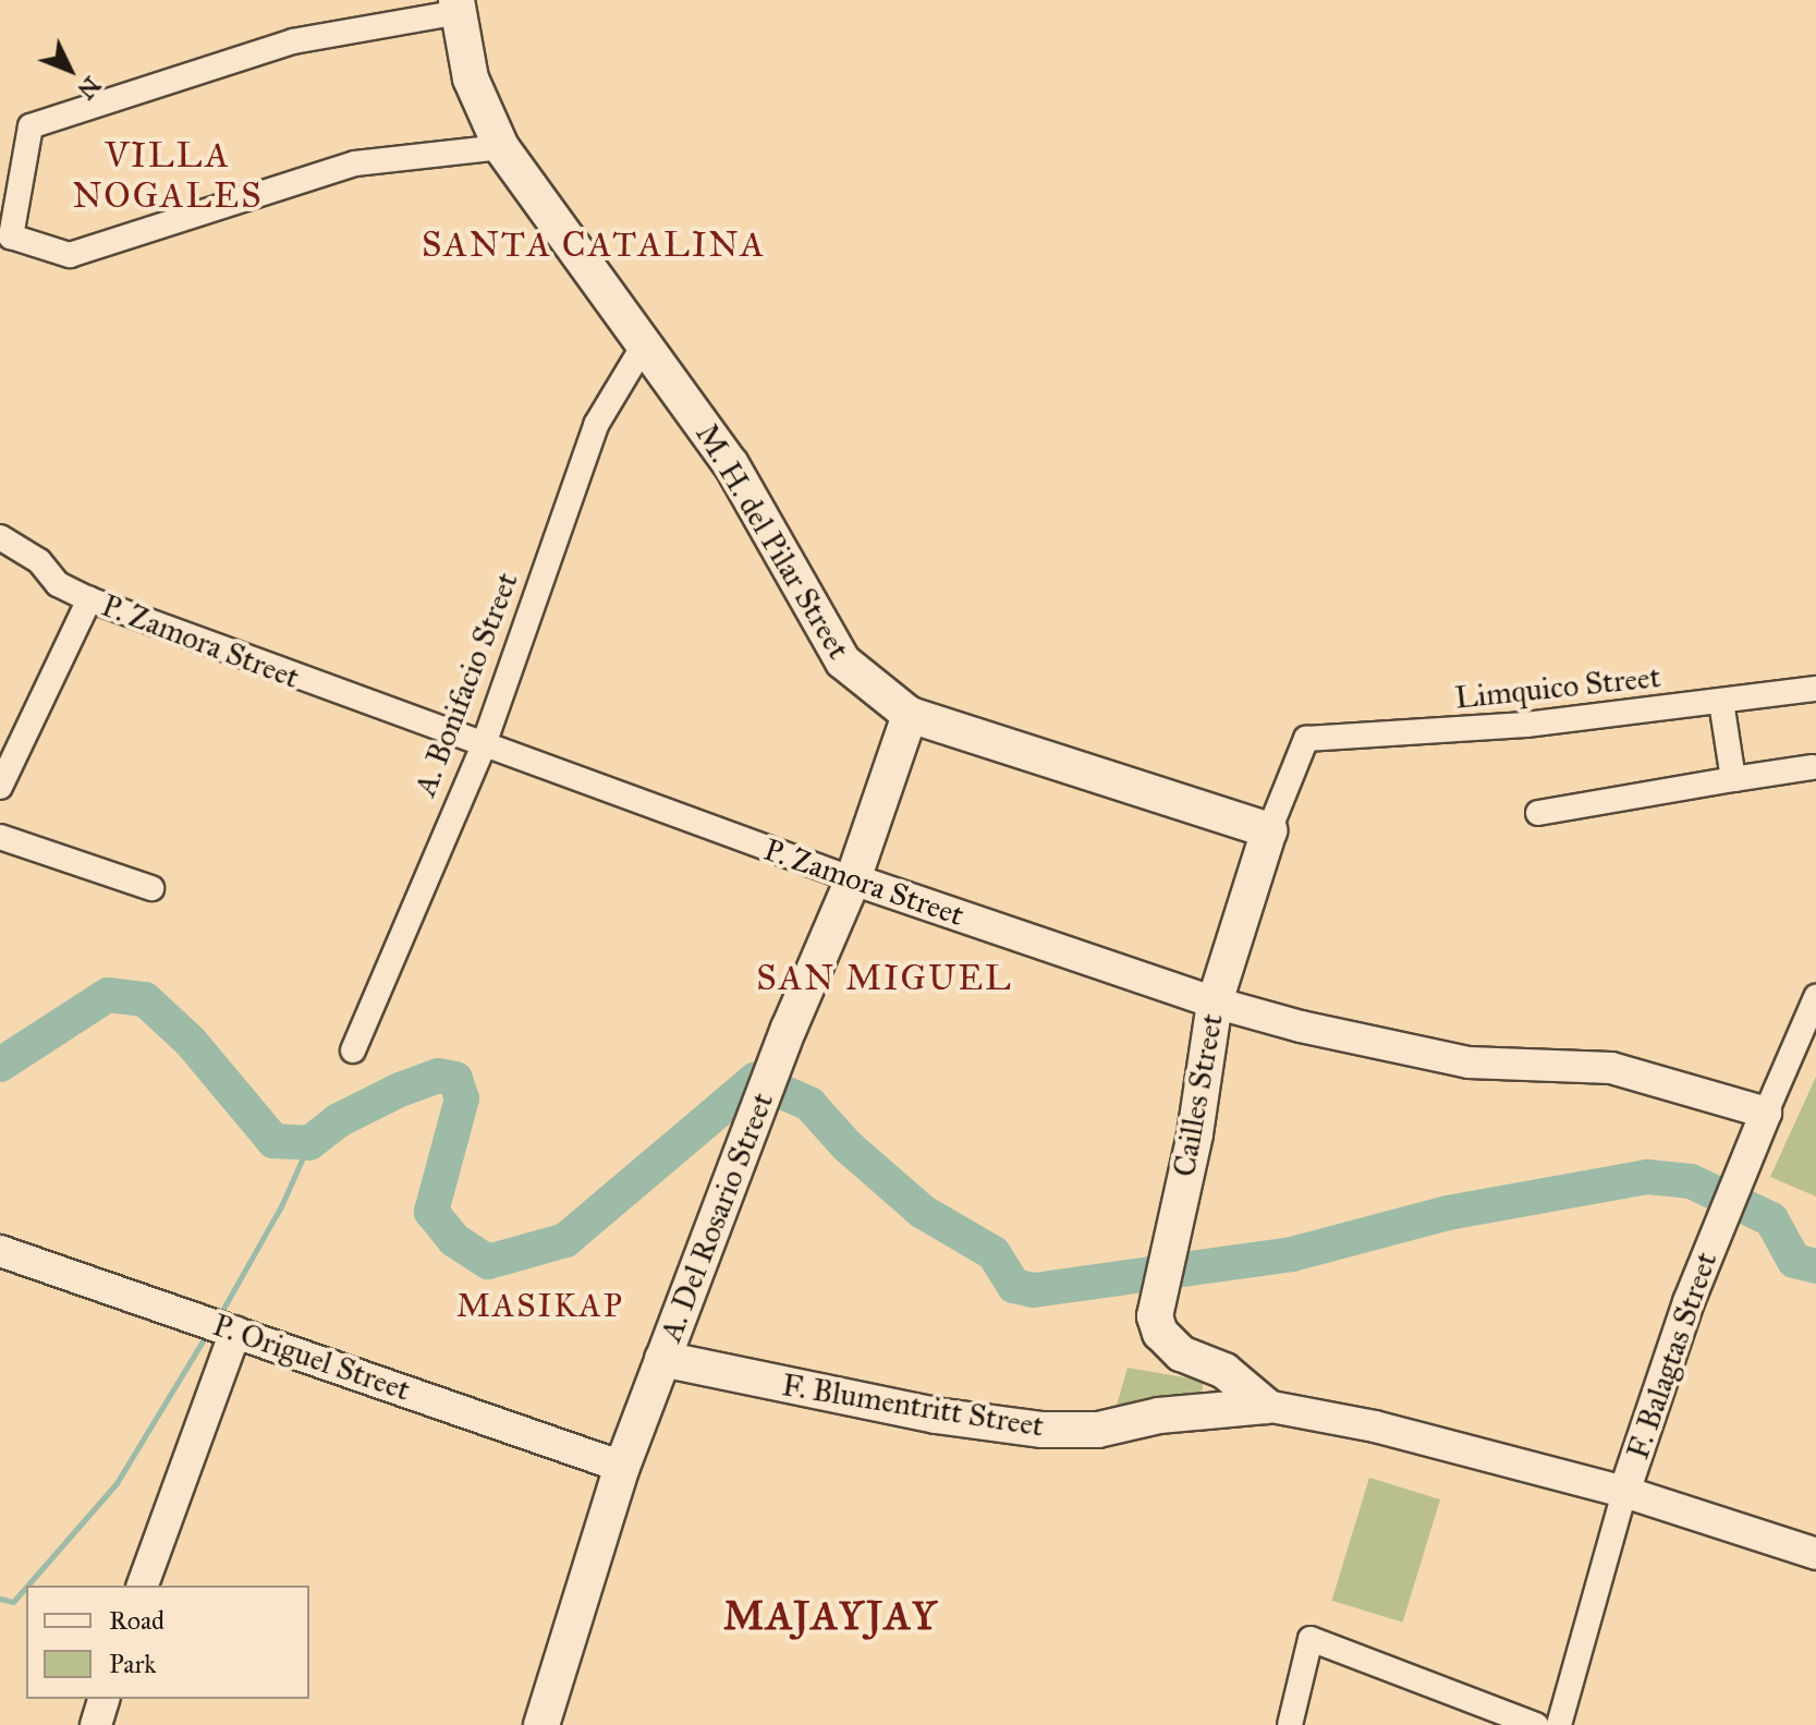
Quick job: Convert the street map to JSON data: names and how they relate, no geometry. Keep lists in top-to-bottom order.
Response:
{
  "streets": {
    "main road": [
      "M. H. del Pilar Street",
      "Cailles Street",
      "A. Del Rosario Street",
      "F. Blumentritt Street"
    ],
    "street": [
      "P. Zamora Street",
      "A. Bonifacio Street",
      "Limquico Street",
      "F. Balagtas Street",
      "P. Origuel Street"
    ]
  },
  "crossings": [
    ["M. H. del Pilar Street", "A. Bonifacio Street"],
    ["M. H. del Pilar Street", "Cailles Street"],
    ["M. H. del Pilar Street", "A. Del Rosario Street"],
    ["P. Zamora Street", "A. Bonifacio Street"],
    ["P. Zamora Street", "Cailles Street"],
    ["P. Zamora Street", "A. Del Rosario Street"],
    ["P. Zamora Street", "F. Balagtas Street"],
    ["Limquico Street", "Cailles Street"],
    ["Cailles Street", "F. Blumentritt Street"],
    ["A. Del Rosario Street", "P. Origuel Street"],
    ["A. Del Rosario Street", "F. Blumentritt Street"],
    ["F. Balagtas Street", "F. Blumentritt Street"]
  ],
  "districts": [
    "VILLA NOGALES",
    "SANTA CATALINA",
    "SAN MIGUEL",
    "MASIKAP",
    "MAJAYJAY"
  ],
  "legend": ["Road", "Park"],
  "north": "bottom right"
}
